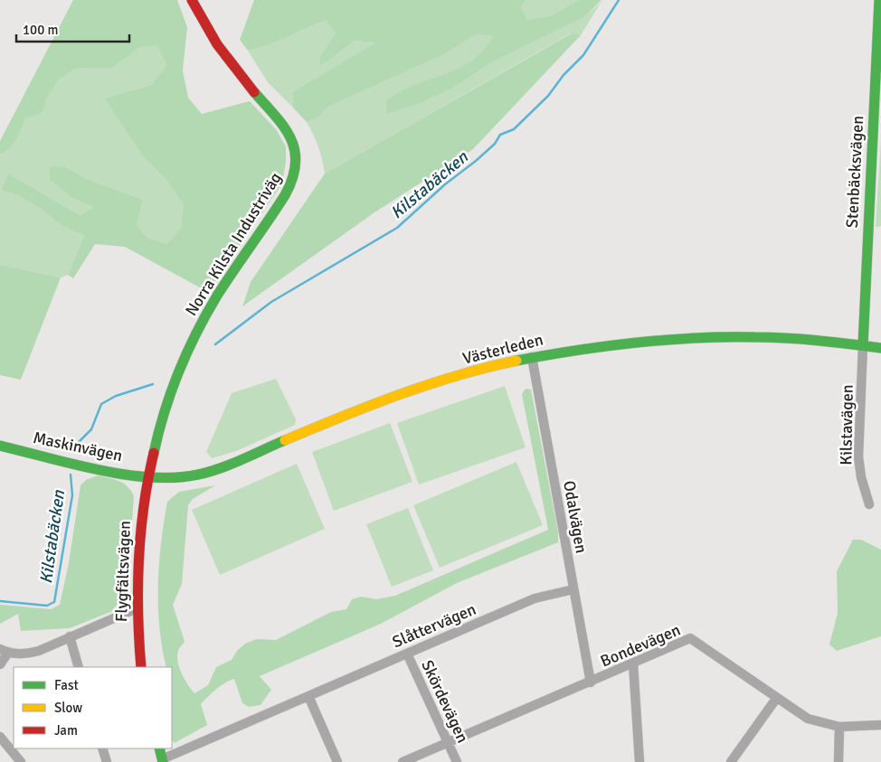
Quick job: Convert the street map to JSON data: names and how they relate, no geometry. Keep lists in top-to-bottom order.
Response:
{
  "streets": {
    "street": [
      "Stenbäcksvägen",
      "Norra Kilsta Industriväg",
      "Västerleden",
      "Kilstavägen",
      "Maskinvägen",
      "Odalvägen",
      "Flygfältsvägen",
      "Slåttervägen",
      "Bondevägen",
      "Skördevägen"
    ]
  },
  "crossings": [
    ["Stenbäcksvägen", "Västerleden"],
    ["Stenbäcksvägen", "Kilstavägen"],
    ["Norra Kilsta Industriväg", "Västerleden"],
    ["Norra Kilsta Industriväg", "Maskinvägen"],
    ["Norra Kilsta Industriväg", "Flygfältsvägen"],
    ["Västerleden", "Kilstavägen"],
    ["Västerleden", "Maskinvägen"],
    ["Västerleden", "Odalvägen"],
    ["Västerleden", "Flygfältsvägen"],
    ["Maskinvägen", "Flygfältsvägen"],
    ["Odalvägen", "Slåttervägen"],
    ["Odalvägen", "Bondevägen"],
    ["Slåttervägen", "Skördevägen"],
    ["Bondevägen", "Skördevägen"]
  ],
  "water": ["Kilstabäcken"],
  "legend": ["Fast", "Slow", "Jam"],
  "scale_bar": "100 m"
}
